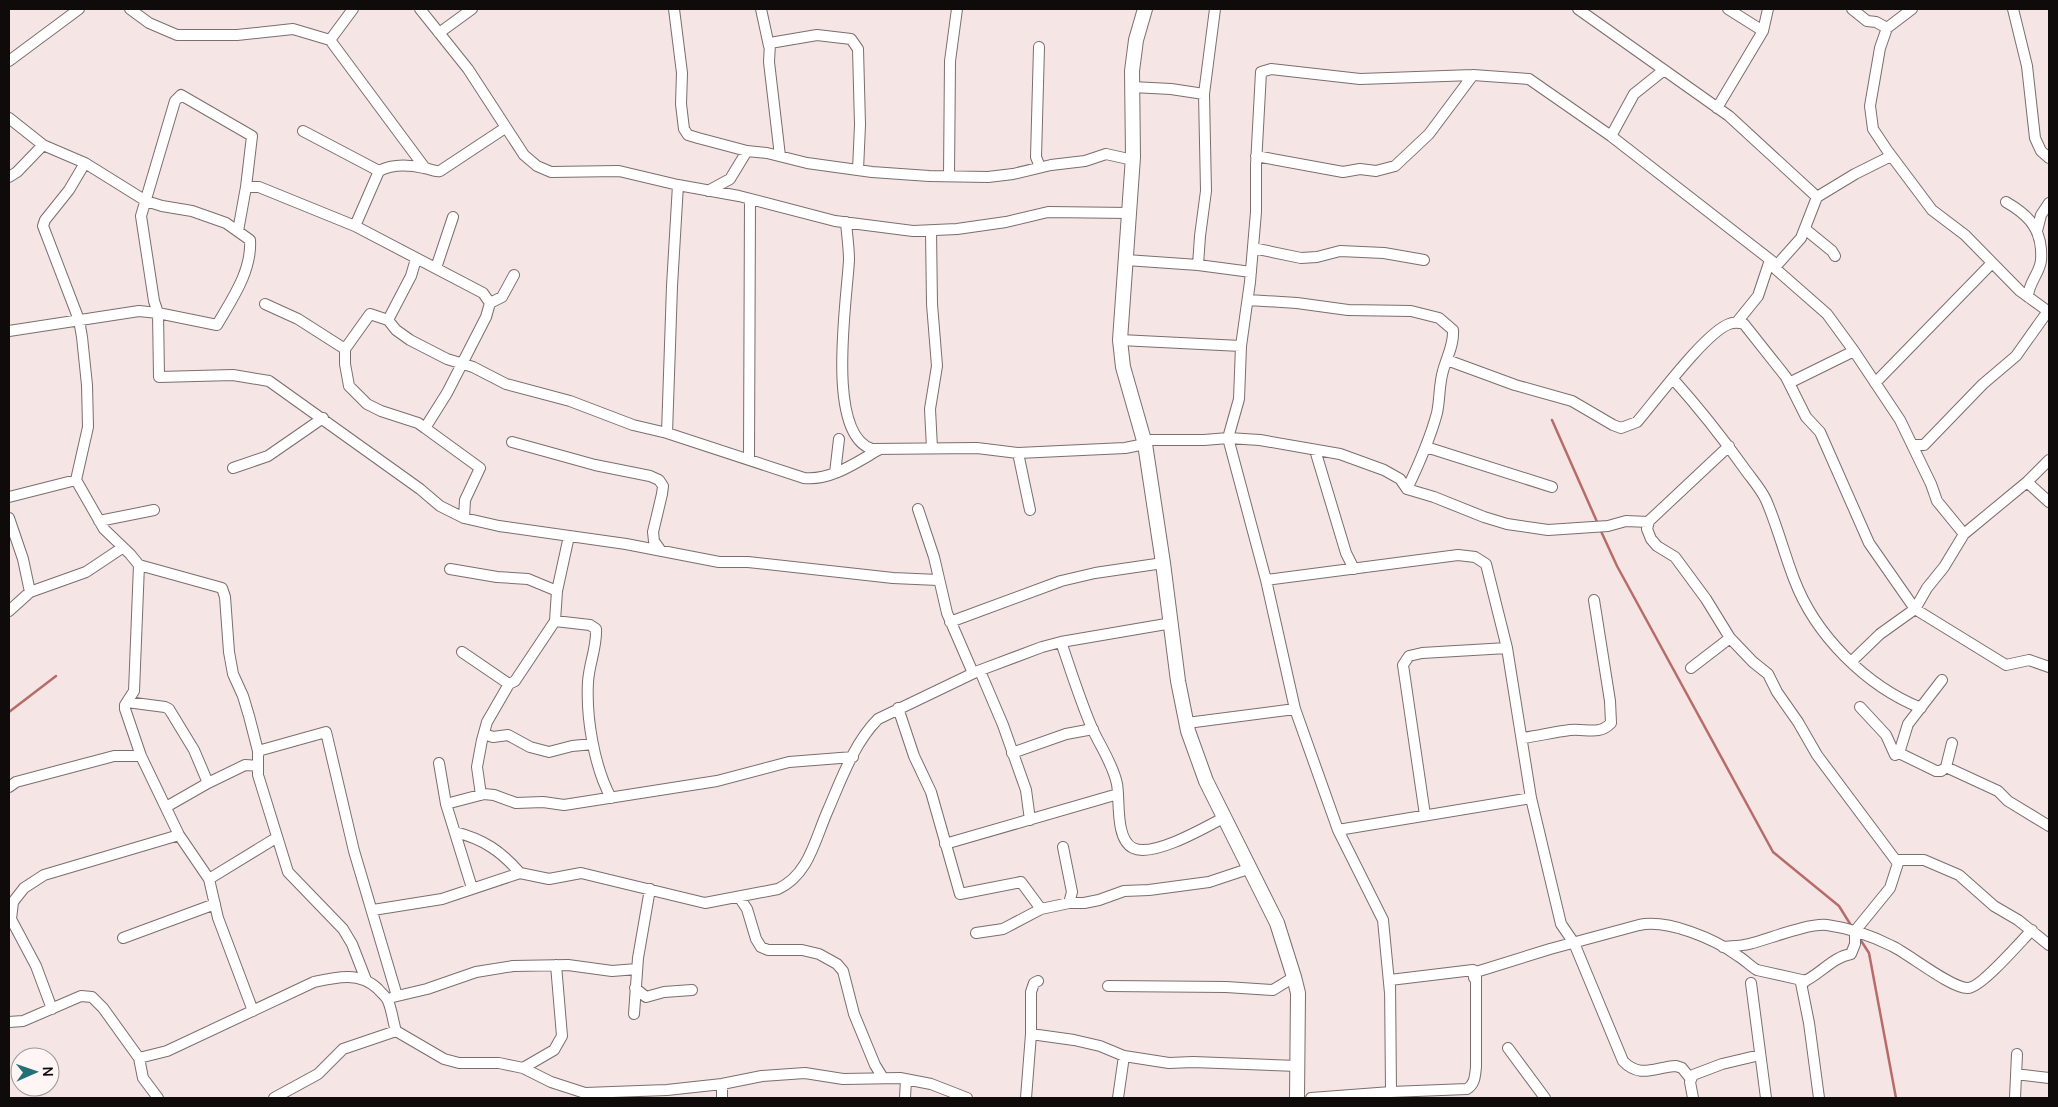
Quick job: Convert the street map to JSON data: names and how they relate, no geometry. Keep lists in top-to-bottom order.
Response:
{
  "north": "right"
}
